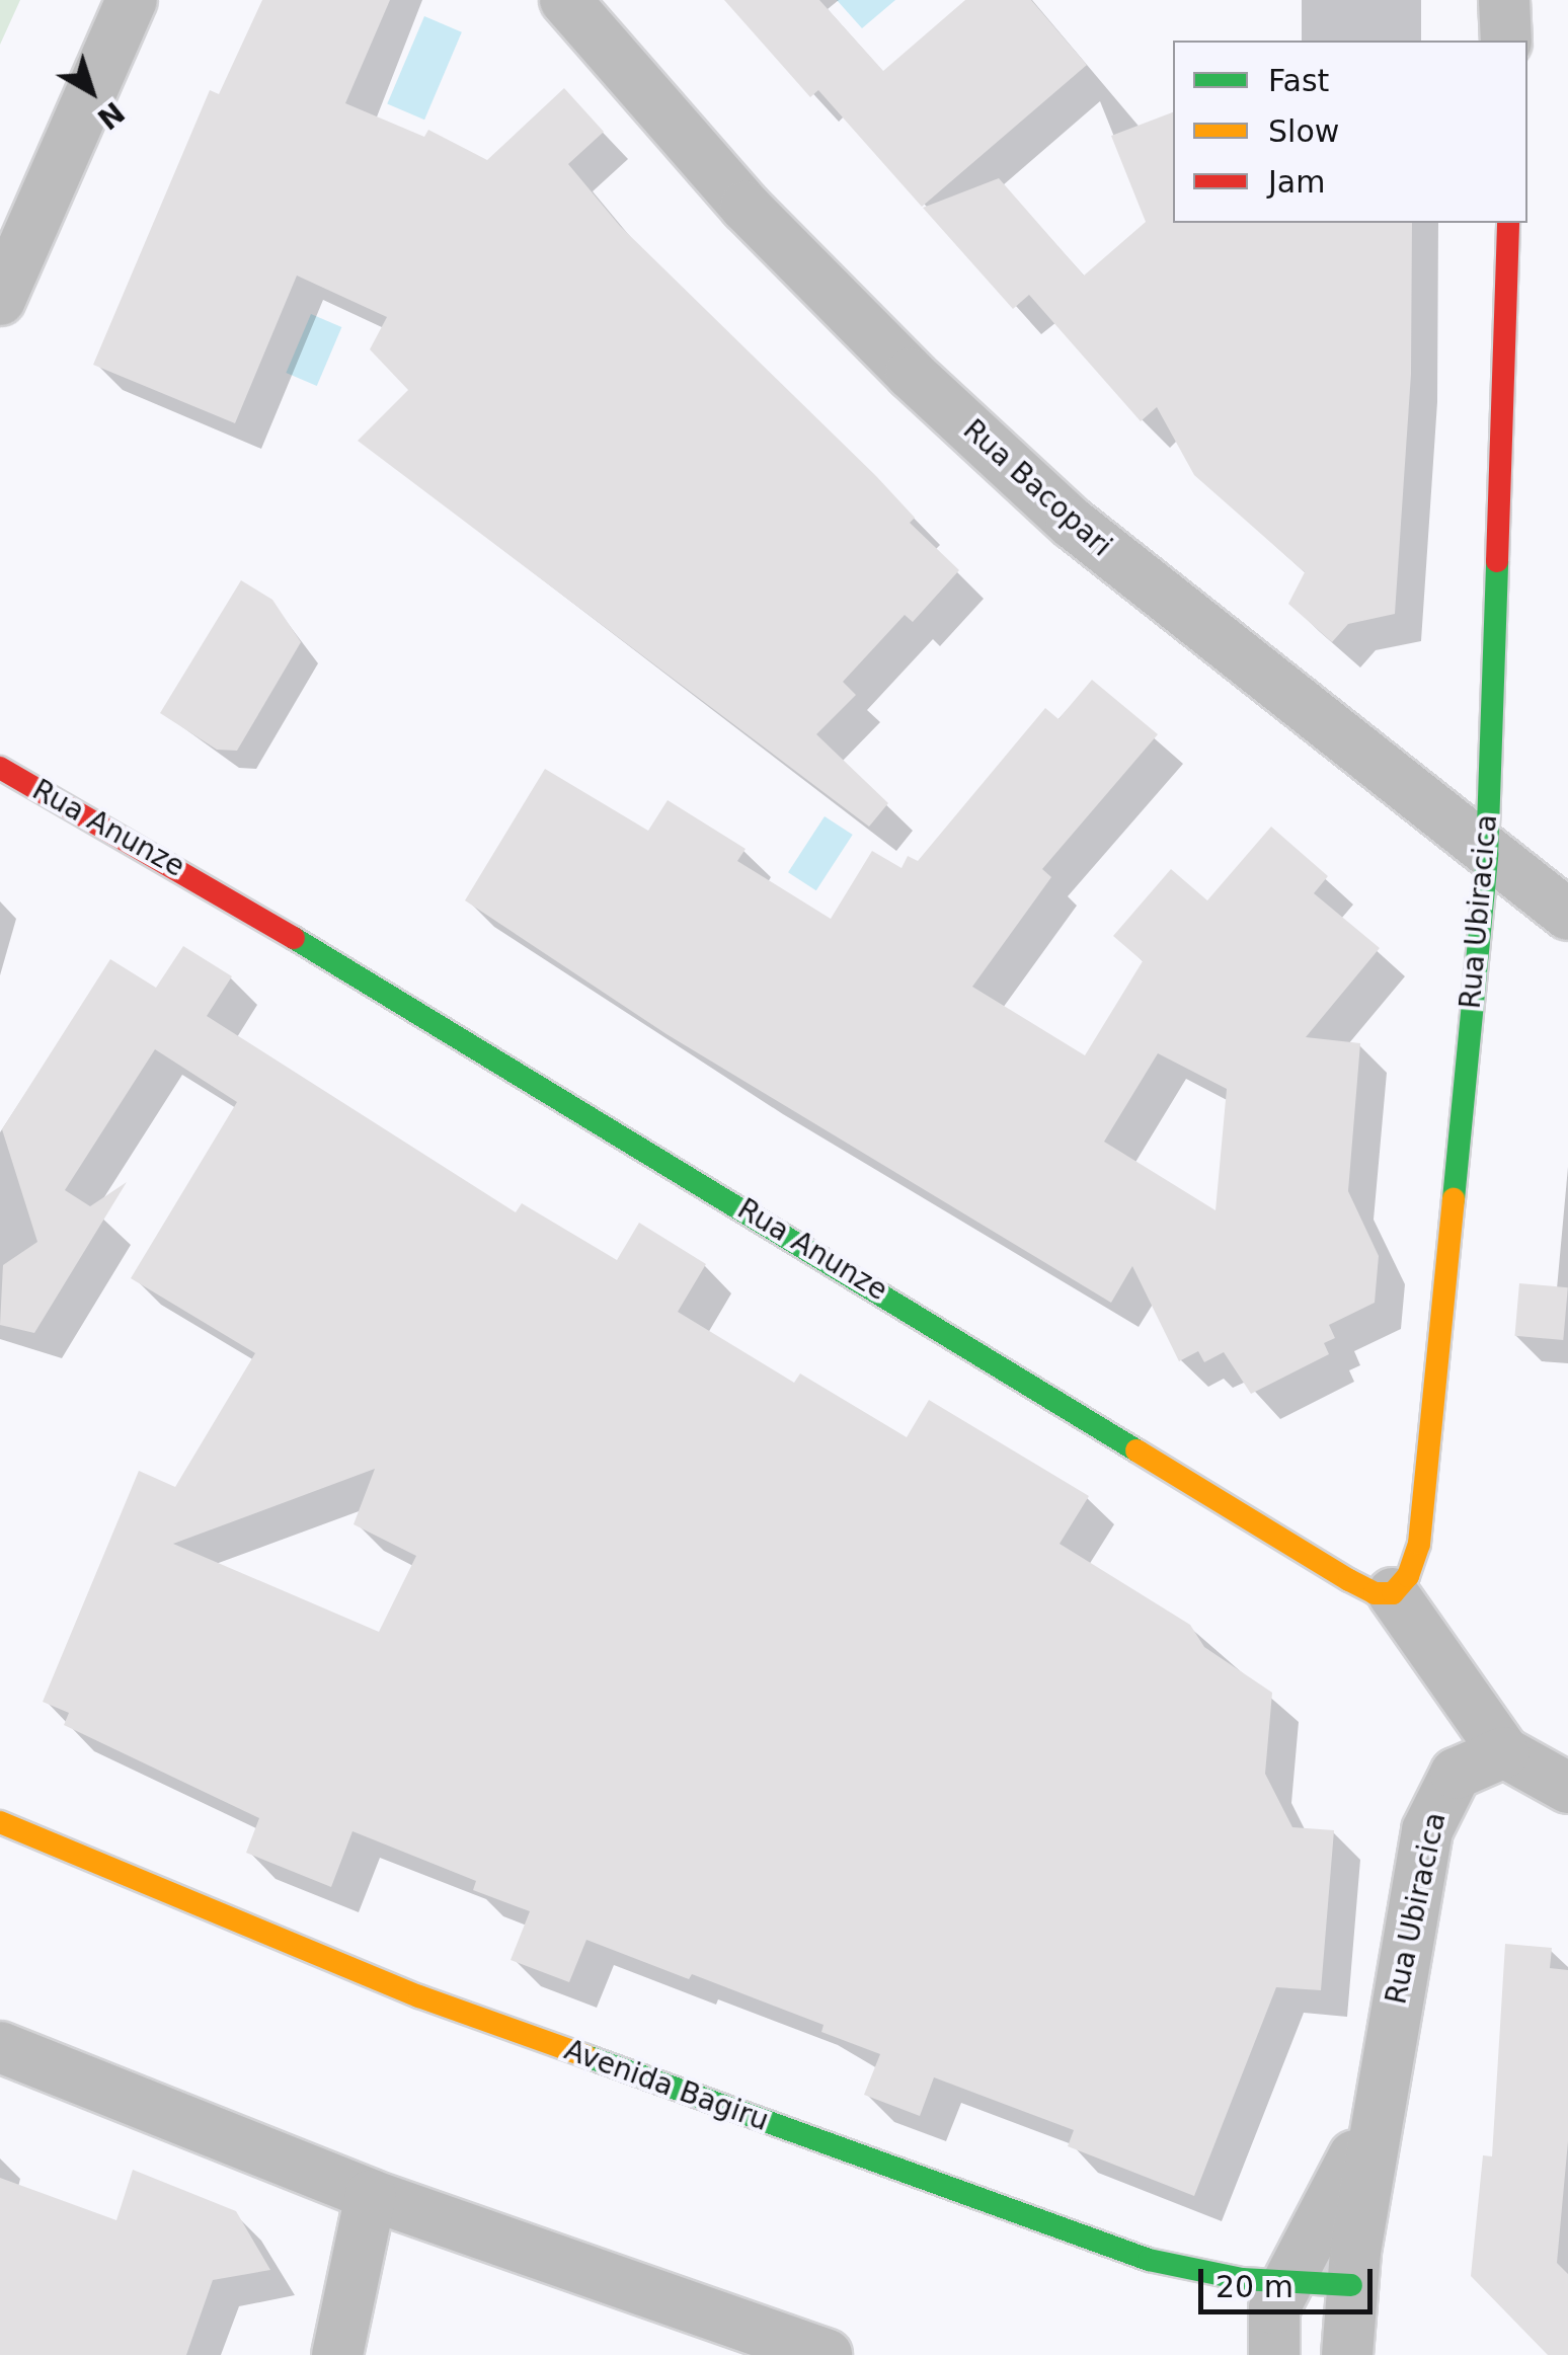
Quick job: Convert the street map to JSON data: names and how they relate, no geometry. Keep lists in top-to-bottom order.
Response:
{
  "streets": {
    "street": [
      "Rua Bacopari",
      "Rua Anunze",
      "Rua Ubiracica",
      "Avenida Bagiru"
    ]
  },
  "crossings": [
    ["Rua Bacopari", "Rua Ubiracica"],
    ["Rua Anunze", "Rua Ubiracica"],
    ["Rua Ubiracica", "Avenida Bagiru"]
  ],
  "legend": ["Fast", "Slow", "Jam"],
  "scale_bar": "20 m",
  "north": "bottom right"
}
